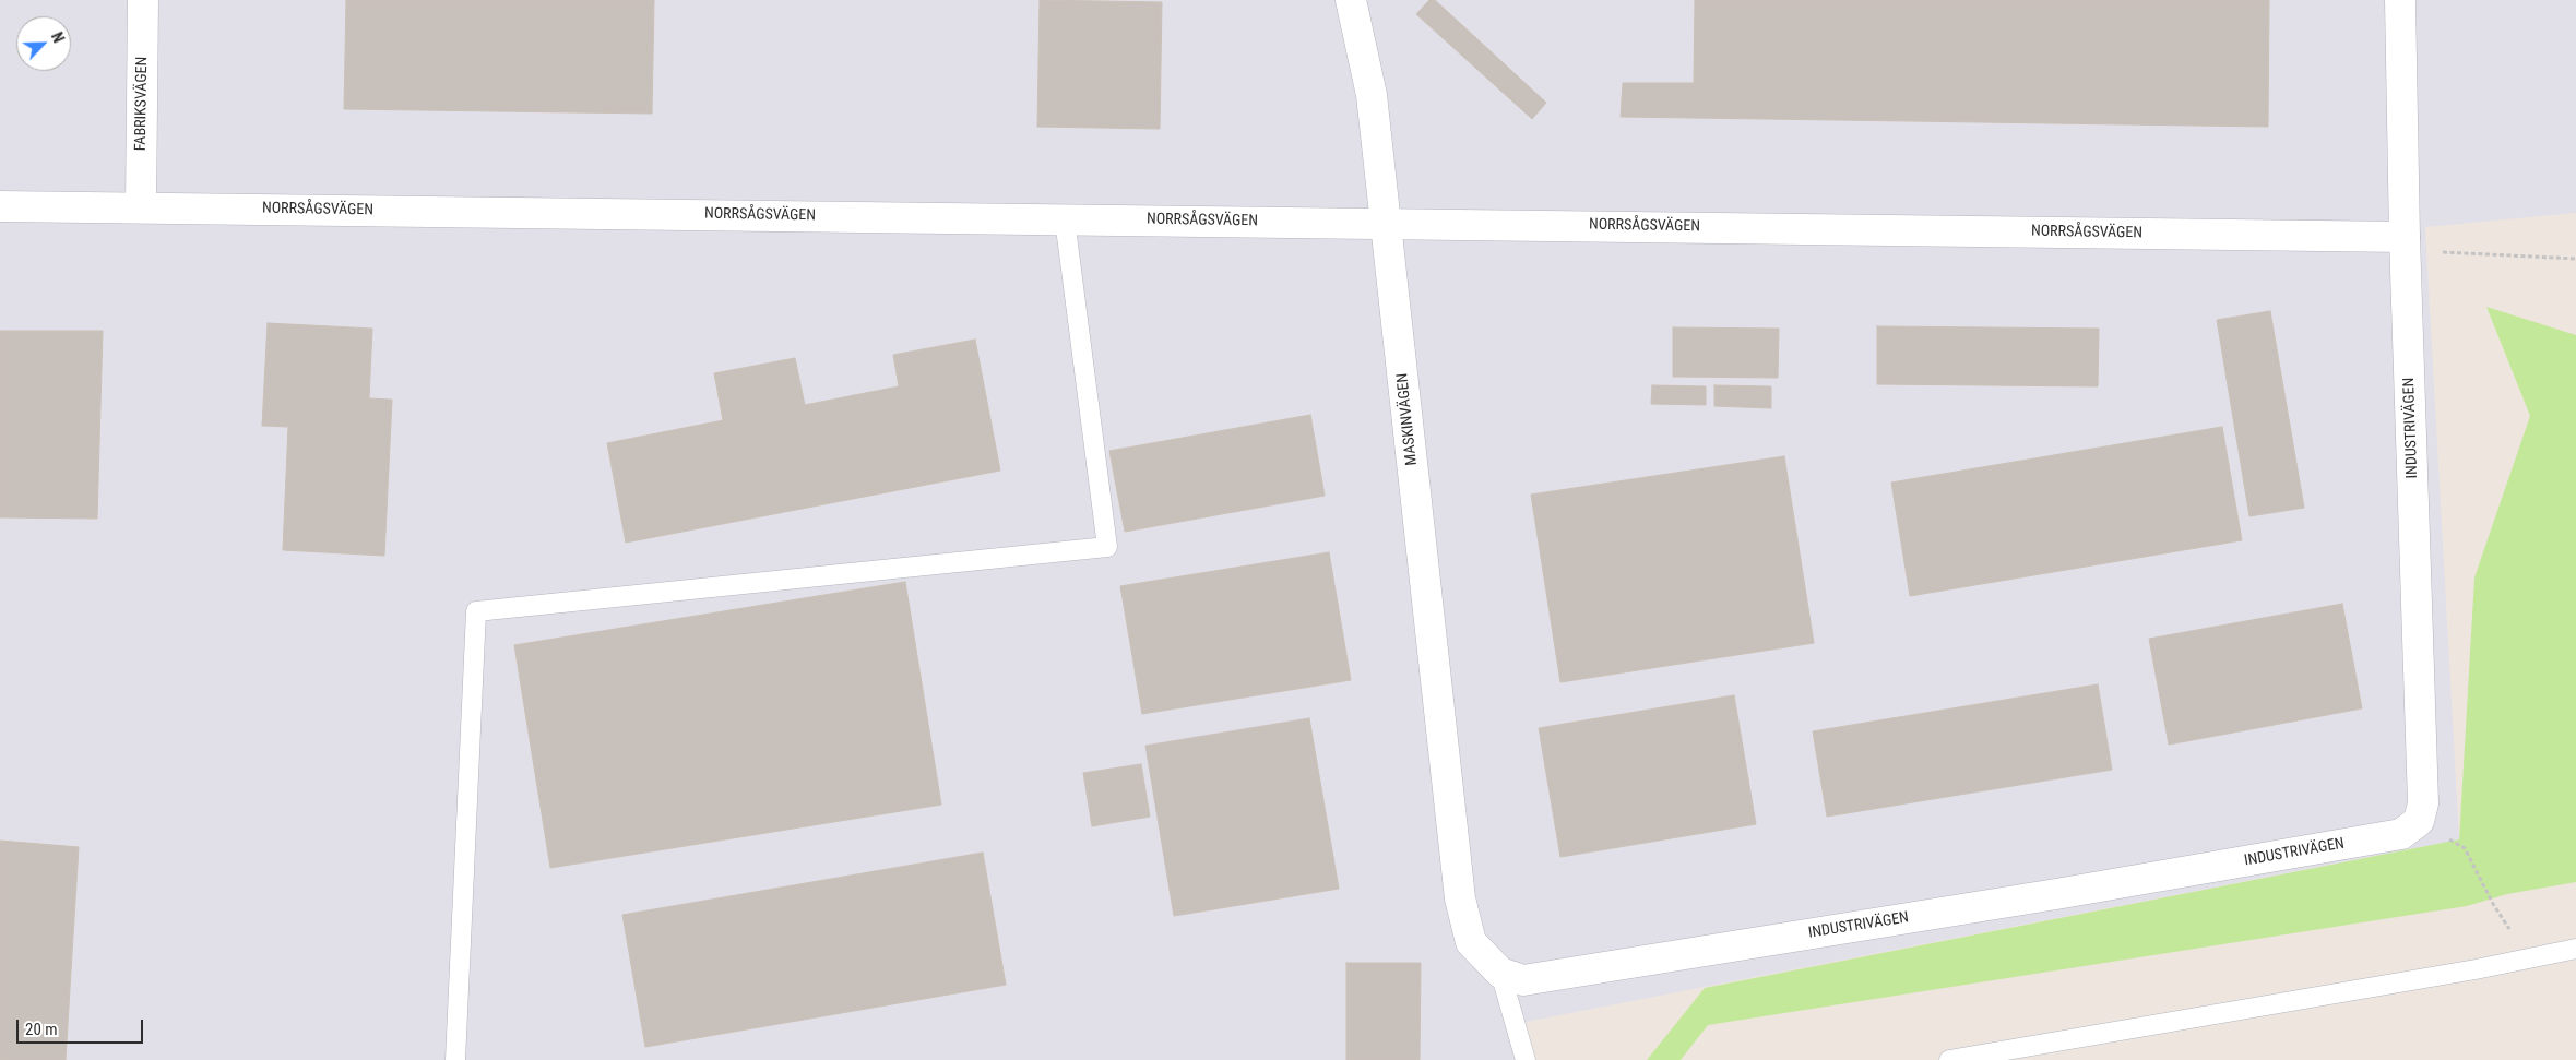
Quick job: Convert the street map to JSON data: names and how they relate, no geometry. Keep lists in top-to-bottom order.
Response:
{
  "streets": {
    "street": [
      "FABRIKSVÄGEN",
      "NORRSÅGSVÄGEN",
      "MASKINVÄGEN",
      "INDUSTRIVÄGEN"
    ]
  },
  "crossings": [
    ["FABRIKSVÄGEN", "NORRSÅGSVÄGEN"],
    ["NORRSÅGSVÄGEN", "MASKINVÄGEN"],
    ["NORRSÅGSVÄGEN", "INDUSTRIVÄGEN"],
    ["MASKINVÄGEN", "INDUSTRIVÄGEN"]
  ],
  "scale_bar": "20 m",
  "north": "top right"
}
